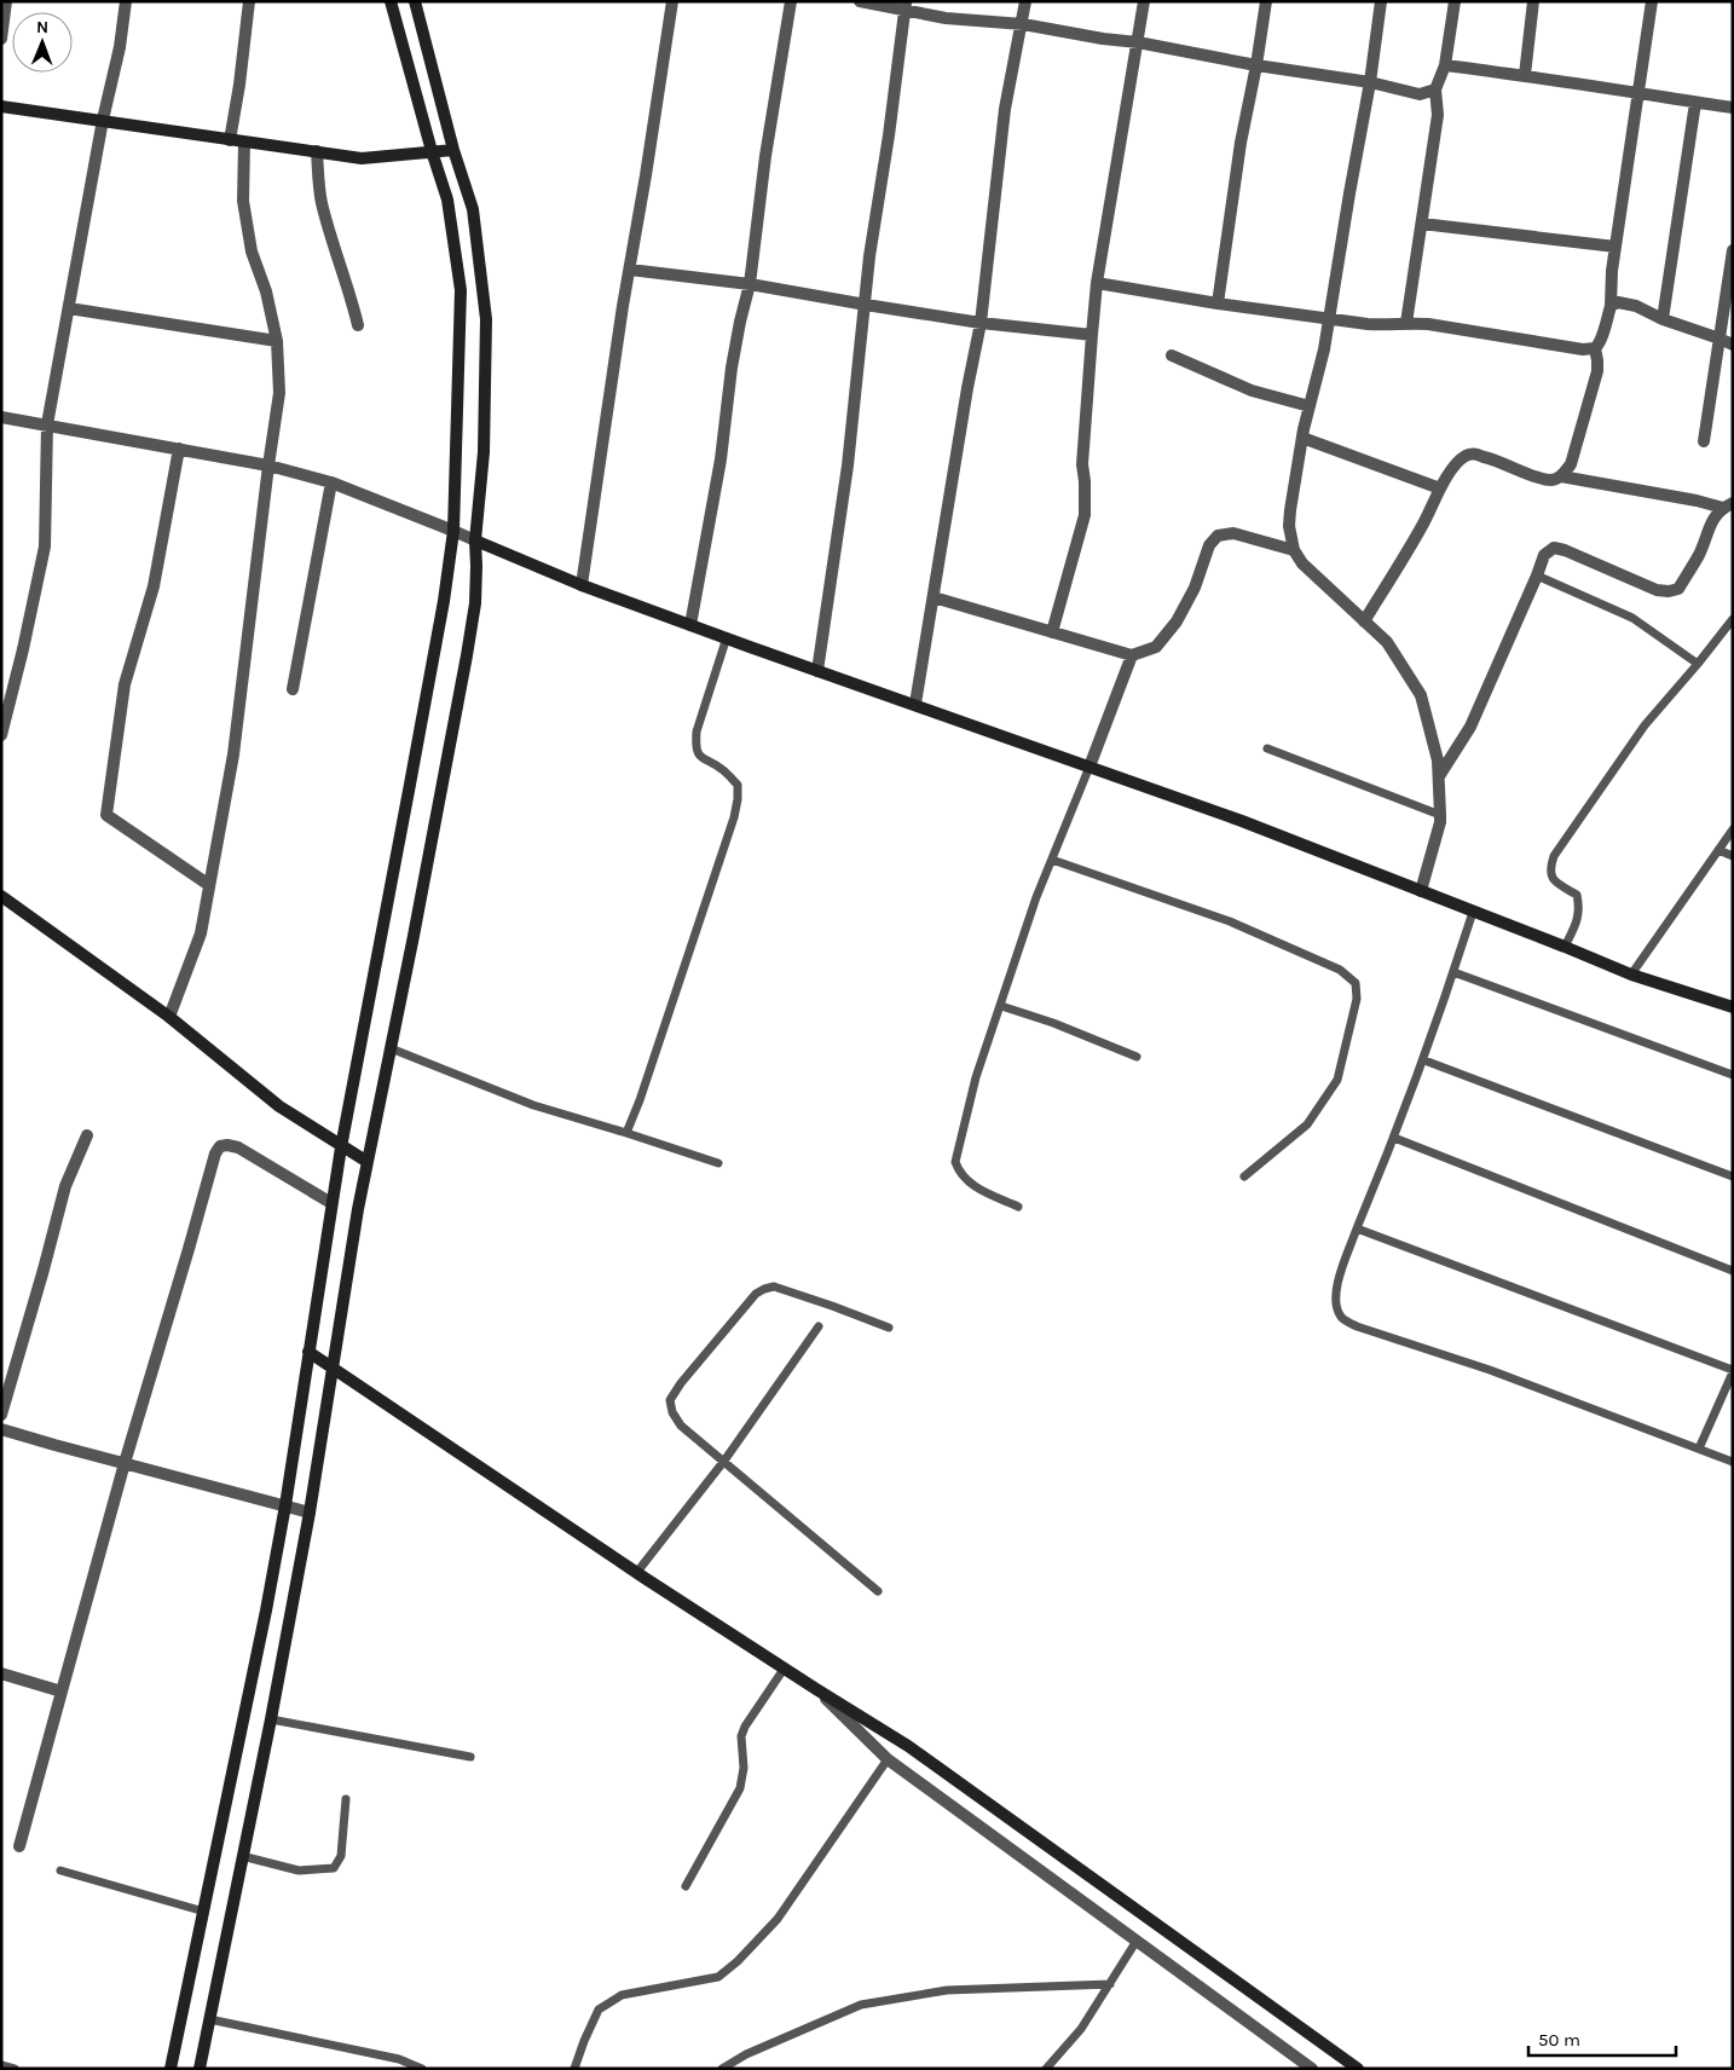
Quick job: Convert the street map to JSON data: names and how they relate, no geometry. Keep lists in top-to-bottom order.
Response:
{
  "scale_bar": "50 m",
  "north": "top"
}
